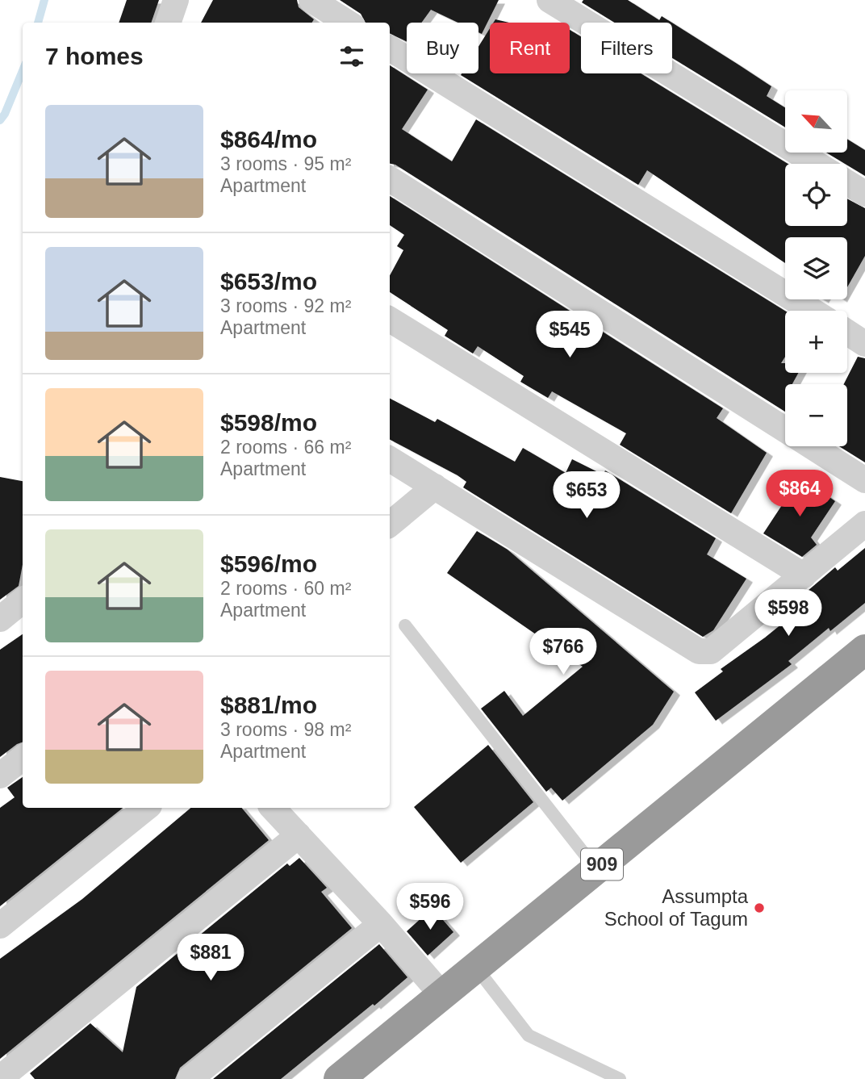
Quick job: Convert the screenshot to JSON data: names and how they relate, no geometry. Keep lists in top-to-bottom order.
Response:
{
  "streets": {
    "highway": ["909"]
  },
  "places": ["Assumpta School of Tagum"],
  "north": "top left",
  "page": {
    "chip": ["Buy", "Rent", "Filters"],
    "heading": "7 homes",
    "map_buttons": ["+", "−"],
    "list": [
      {
        "name": "$864/mo",
        "note": "3 rooms · 95 m² · Apartment"
      },
      {
        "name": "$653/mo",
        "note": "3 rooms · 92 m² · Apartment"
      },
      {
        "name": "$598/mo",
        "note": "2 rooms · 66 m² · Apartment"
      },
      {
        "name": "$596/mo",
        "note": "2 rooms · 60 m² · Apartment"
      },
      {
        "name": "$881/mo",
        "note": "3 rooms · 98 m² · Apartment"
      }
    ],
    "price": [
      "$545",
      "$864",
      "$653",
      "$598",
      "$766",
      "$596",
      "$881"
    ]
  }
}
